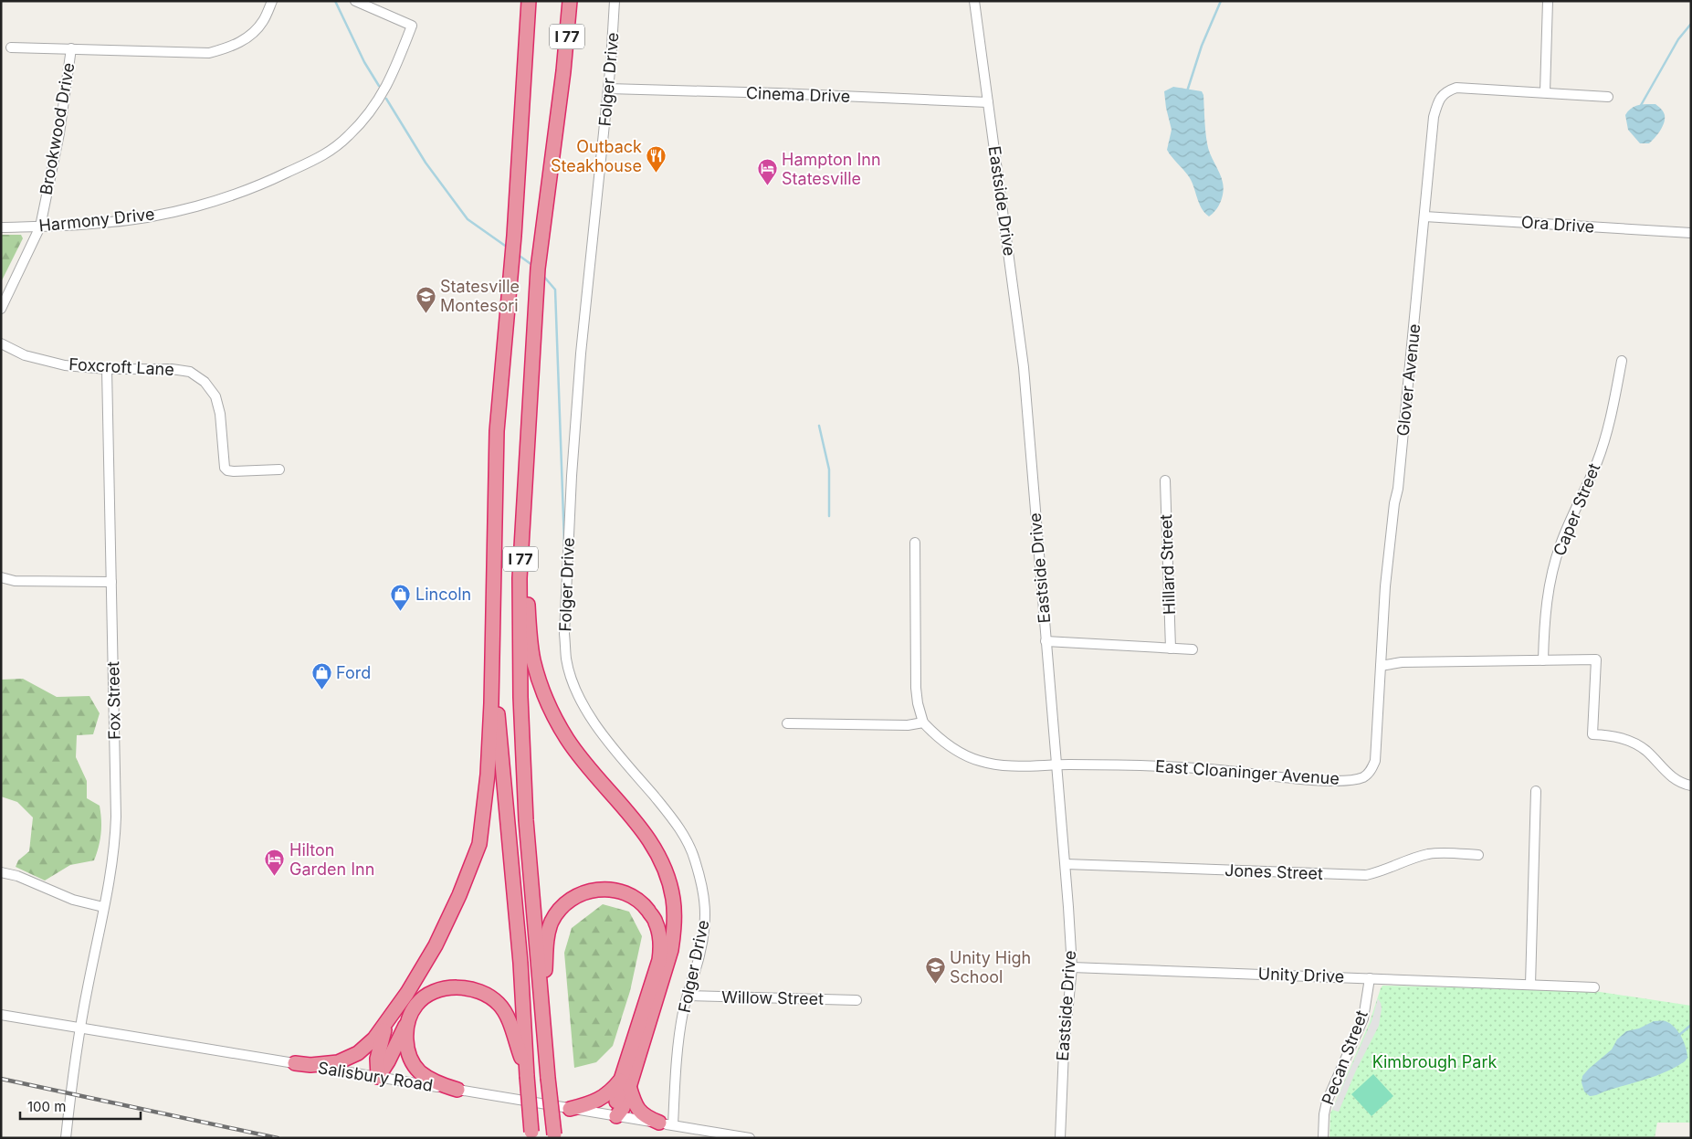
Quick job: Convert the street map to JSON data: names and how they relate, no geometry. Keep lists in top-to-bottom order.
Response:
{
  "streets": {
    "highway": ["I 77"],
    "street": [
      "Folger Drive",
      "Cinema Drive",
      "Brookwood Drive",
      "Eastside Drive",
      "Harmony Drive",
      "Ora Drive",
      "Foxcroft Lane",
      "Glover Avenue",
      "Caper Street",
      "Hillard Street",
      "Fox Street",
      "East Cloaninger Avenue",
      "Jones Street",
      "Unity Drive",
      "Willow Street",
      "Pecan Street",
      "Salisbury Road"
    ]
  },
  "crossings": [
    ["Folger Drive", "Cinema Drive"],
    ["Folger Drive", "Willow Street"],
    ["Folger Drive", "Salisbury Road"],
    ["Cinema Drive", "Eastside Drive"],
    ["Brookwood Drive", "Harmony Drive"],
    ["Eastside Drive", "East Cloaninger Avenue"],
    ["Eastside Drive", "Jones Street"],
    ["Eastside Drive", "Unity Drive"],
    ["Ora Drive", "Glover Avenue"],
    ["Foxcroft Lane", "Fox Street"],
    ["Glover Avenue", "East Cloaninger Avenue"],
    ["Fox Street", "Salisbury Road"],
    ["Unity Drive", "Pecan Street"]
  ],
  "parks": ["Kimbrough Park"],
  "places": {
    "restaurant": ["Outback Steakhouse"],
    "hotel": ["Hampton Inn Statesville", "Hilton Garden Inn"],
    "school or university": ["Statesville Montesori", "Unity High School"],
    "shop": ["Lincoln", "Ford"]
  },
  "scale_bar": "100 m"
}
